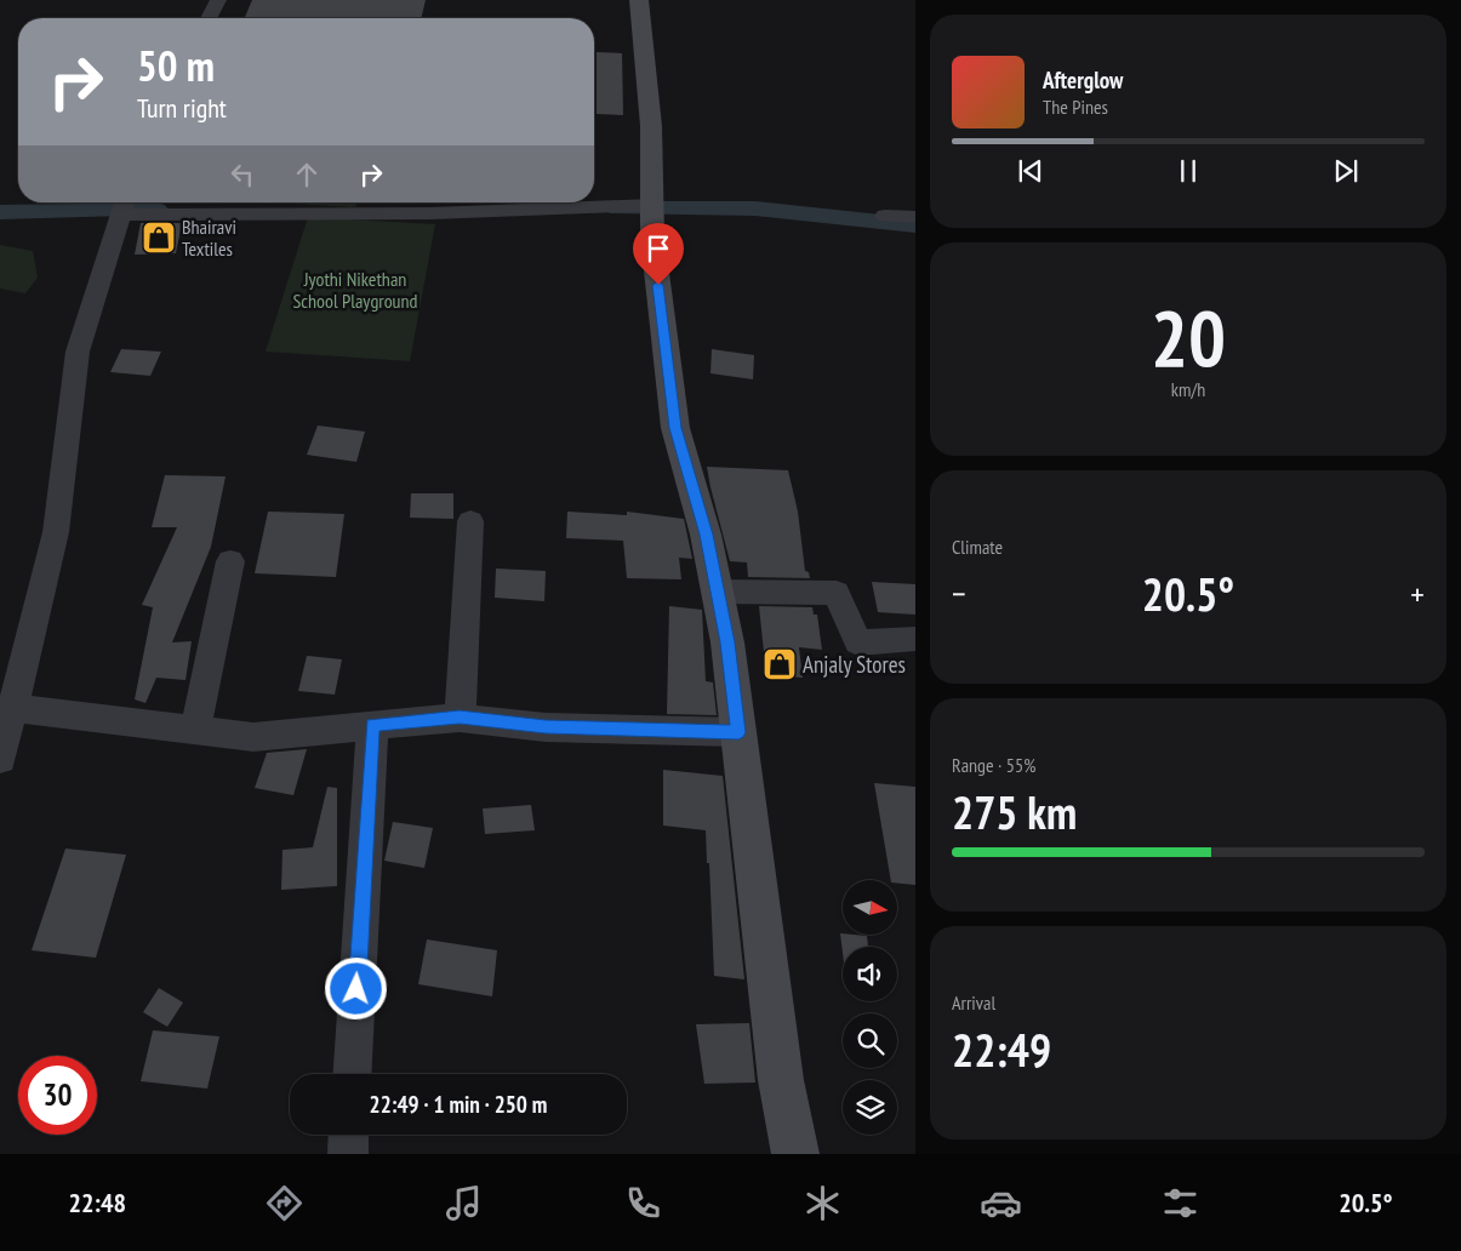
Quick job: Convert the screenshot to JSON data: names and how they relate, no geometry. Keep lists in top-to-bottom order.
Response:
{
  "parks": ["Jyothi Nikethan School Playground"],
  "places": {
    "shop": ["Bhairavi Textiles", "Anjaly Stores"]
  },
  "north": "right",
  "page": {
    "turn": ["50 m", "Turn right"],
    "song": ["Afterglow", "The Pines"],
    "tile": [
      ["20", "km/h"],
      "Climate",
      ["Range · 55%", "275 km"],
      ["Arrival", "22:49"]
    ],
    "heat": ["−", "20.5°", "+"],
    "limit": "30",
    "trip": "22:49 · 1 min · 250 m",
    "tabs": ["22:48", "20.5°"]
  }
}
